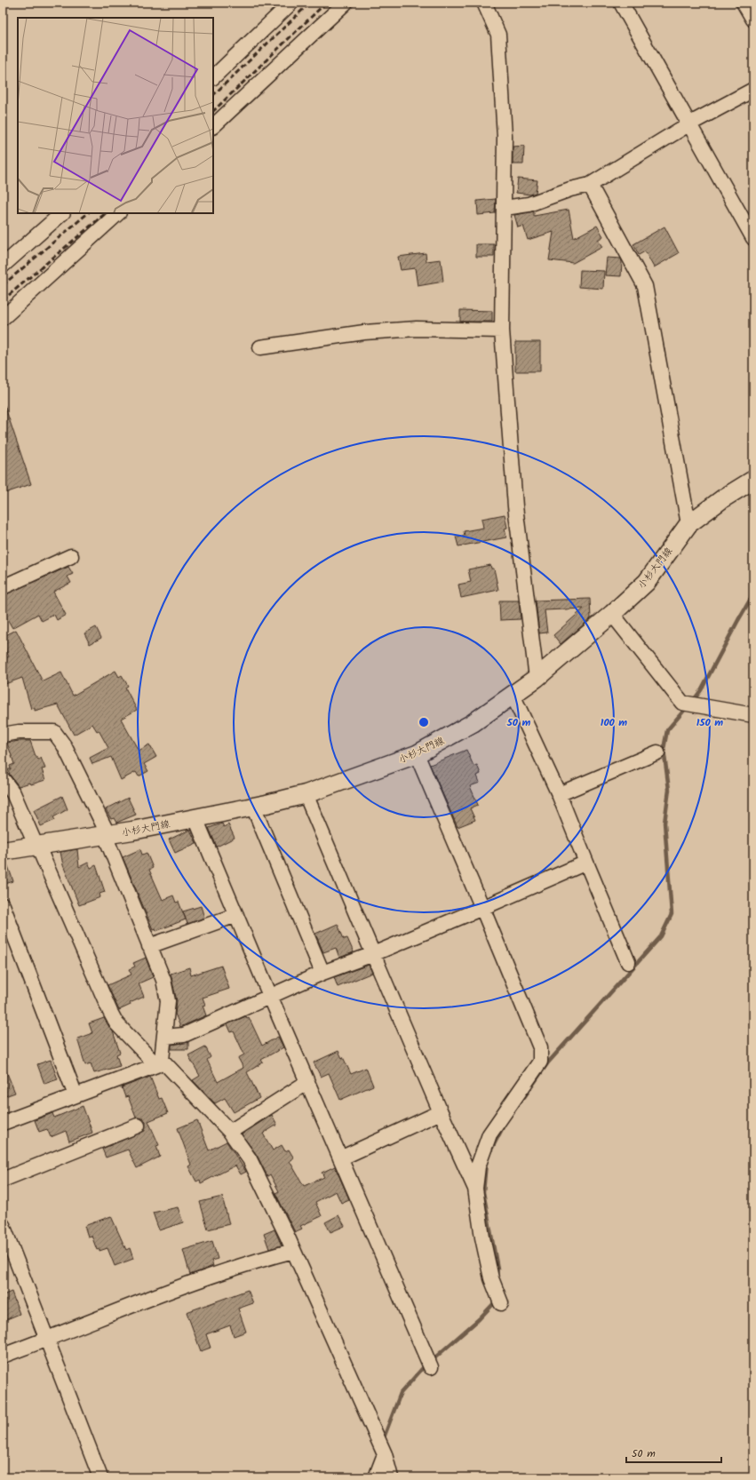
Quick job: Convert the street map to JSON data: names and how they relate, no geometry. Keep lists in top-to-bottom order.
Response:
{
  "streets": {
    "main road": ["小杉大門線"]
  },
  "scale_bar": "50 m",
  "rings": ["50 m", "100 m", "150 m"]
}
